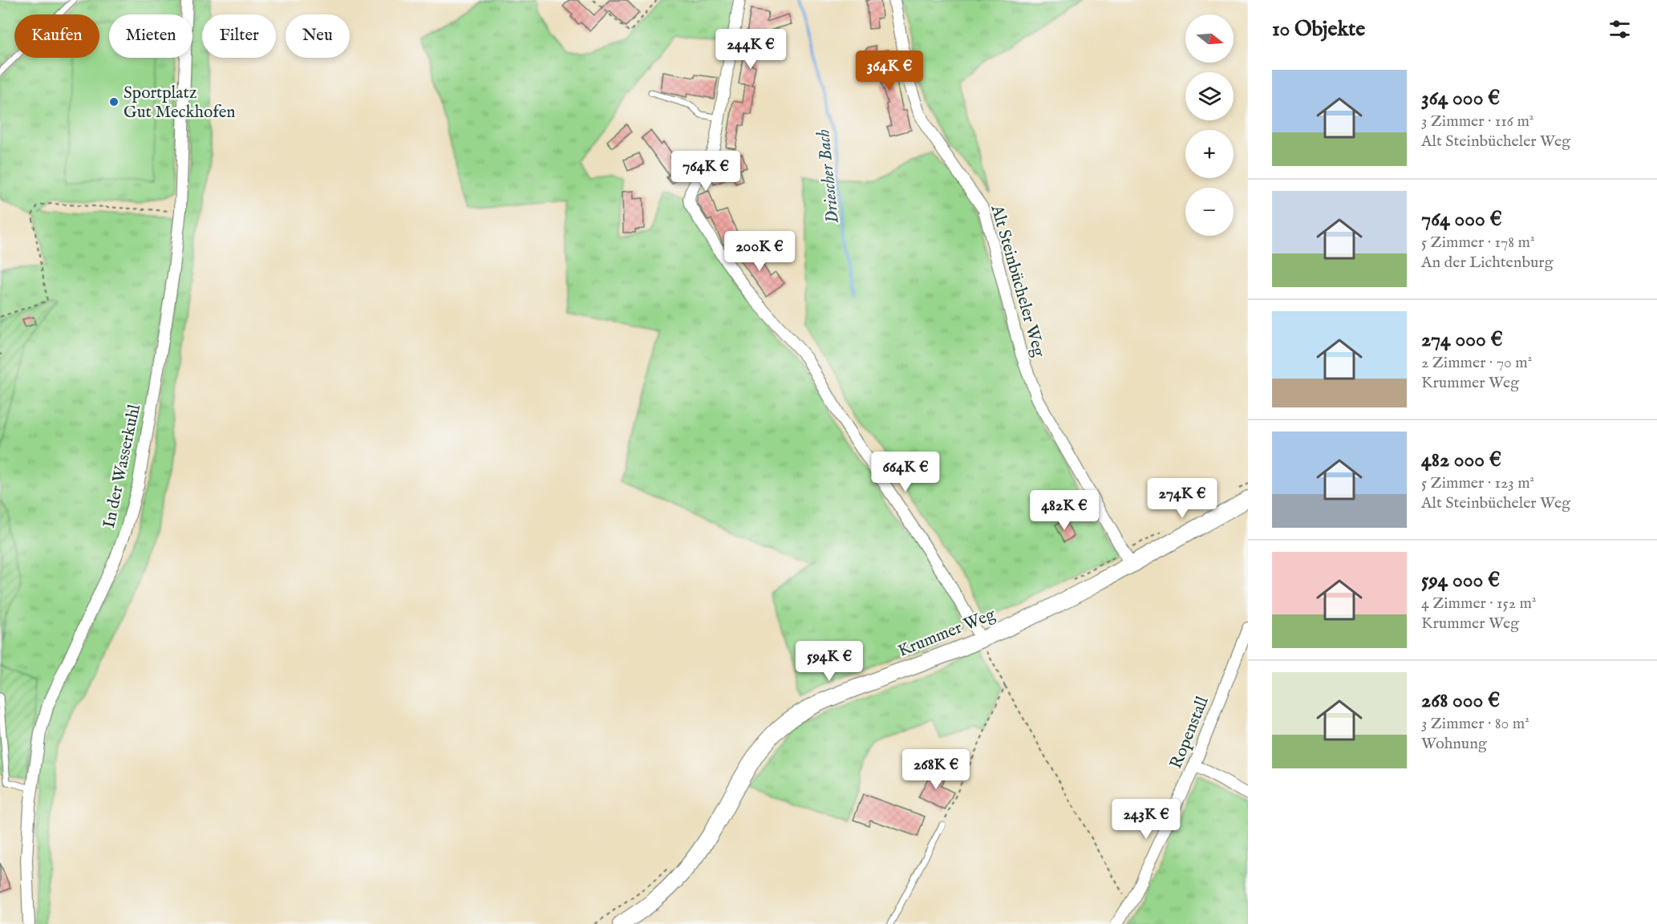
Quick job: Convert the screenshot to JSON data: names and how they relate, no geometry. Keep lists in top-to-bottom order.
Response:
{
  "streets": {
    "main road": ["Krummer Weg"],
    "street": ["Alt Steinbücheler Weg", "In der Wasserkuhl", "Ropenstall"]
  },
  "crossings": [
    ["Alt Steinbücheler Weg", "Krummer Weg"]
  ],
  "water": ["Driescher Bach"],
  "places": ["Sportplatz Gut Meckhofen"],
  "north": "right",
  "page": {
    "heading": "10 Objekte",
    "map_buttons": ["+", "−"],
    "chip": [
      "Kaufen",
      "Mieten",
      "Filter",
      "Neu"
    ],
    "price": [
      "244K €",
      "364K €",
      "764K €",
      "200K €",
      "664K €",
      "274K €",
      "482K €",
      "594K €",
      "268K €",
      "243K €"
    ],
    "list": [
      {
        "name": "364 000 €",
        "note": "3 Zimmer · 116 m² · Alt Steinbücheler Weg"
      },
      {
        "name": "764 000 €",
        "note": "5 Zimmer · 178 m² · An der Lichtenburg"
      },
      {
        "name": "274 000 €",
        "note": "2 Zimmer · 70 m² · Krummer Weg"
      },
      {
        "name": "482 000 €",
        "note": "5 Zimmer · 123 m² · Alt Steinbücheler Weg"
      },
      {
        "name": "594 000 €",
        "note": "4 Zimmer · 152 m² · Krummer Weg"
      },
      {
        "name": "268 000 €",
        "note": "3 Zimmer · 80 m² · Wohnung"
      }
    ]
  }
}
